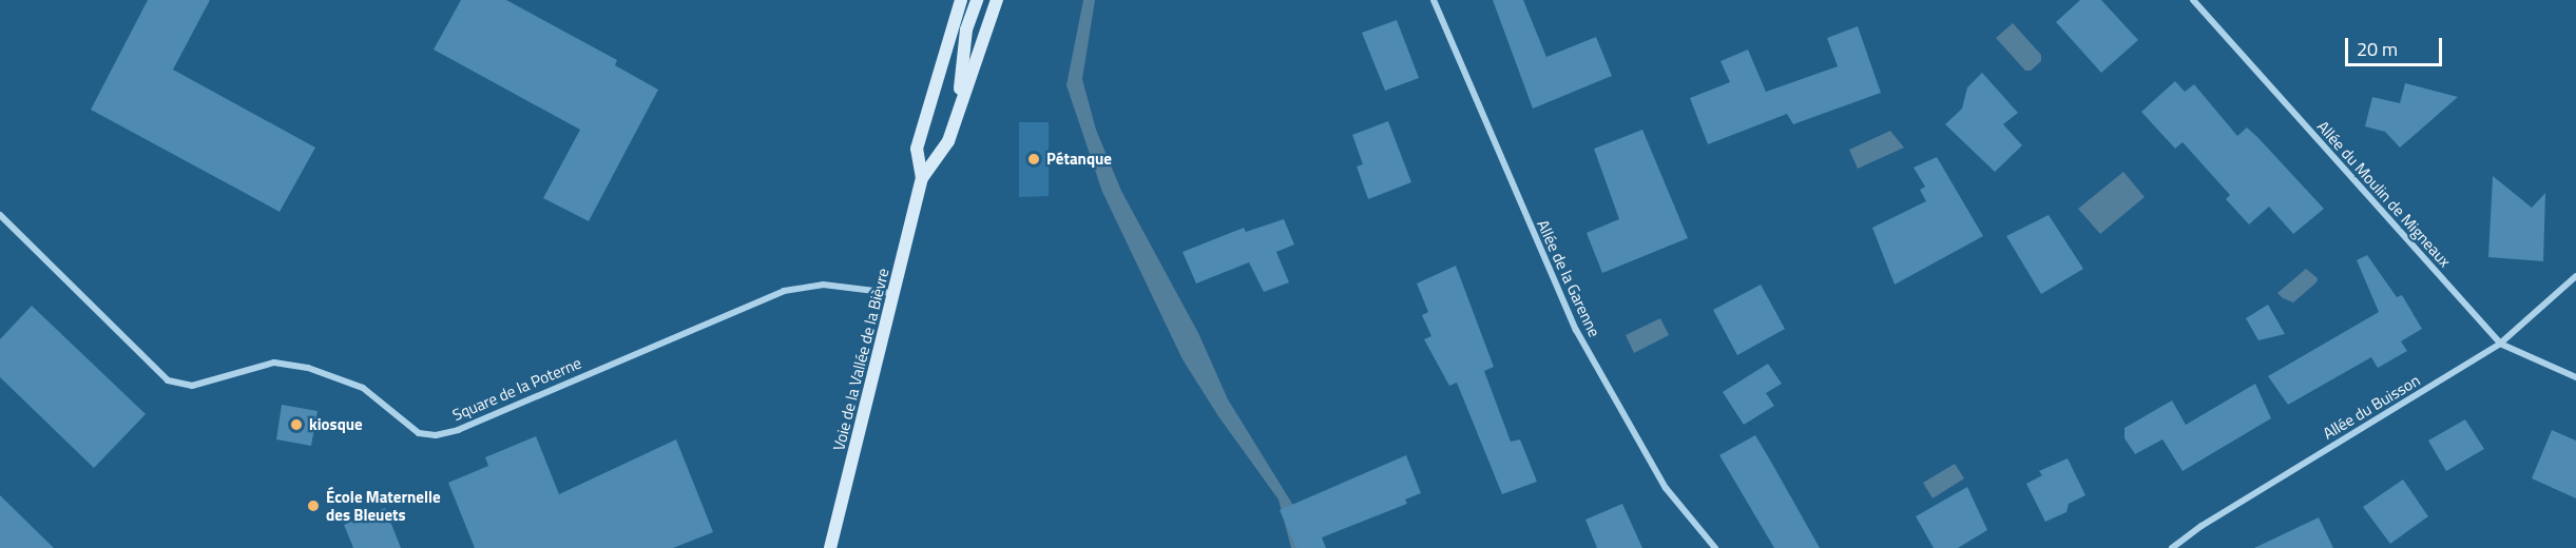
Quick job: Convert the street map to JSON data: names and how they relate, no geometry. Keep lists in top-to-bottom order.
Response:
{
  "streets": {
    "main road": ["Voie de la Vallée de la Bièvre"],
    "street": [
      "Allée du Moulin de Migneaux",
      "Allée de la Garenne",
      "Square de la Poterne",
      "Allée du Buisson"
    ]
  },
  "crossings": [
    ["Allée du Moulin de Migneaux", "Allée du Buisson"],
    ["Voie de la Vallée de la Bièvre", "Square de la Poterne"]
  ],
  "places": ["Pétanque", "kiosque", "École Maternelle des Bleuets"],
  "scale_bar": "20 m"
}
